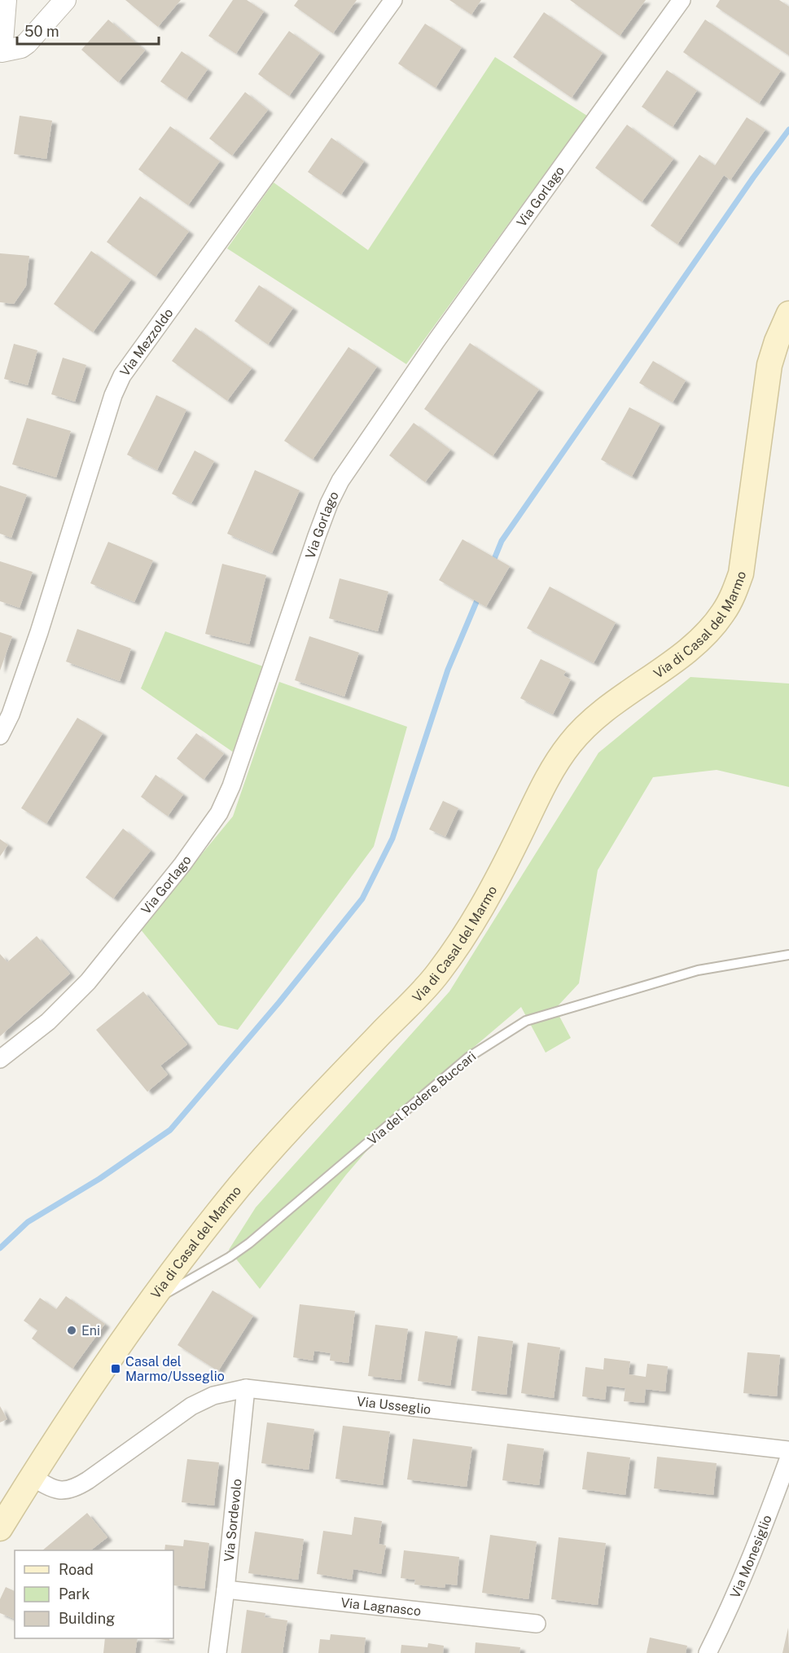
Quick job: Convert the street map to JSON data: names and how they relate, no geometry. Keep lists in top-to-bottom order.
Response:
{
  "streets": {
    "main road": ["Via di Casal del Marmo"],
    "street": [
      "Via Gorlago",
      "Via Mezzoldo",
      "Via Usseglio",
      "Via Sordevolo",
      "Via Monesiglio",
      "Via Lagnasco"
    ],
    "lane": ["Via del Podere Buccari"]
  },
  "crossings": [
    ["Via di Casal del Marmo", "Via del Podere Buccari"],
    ["Via di Casal del Marmo", "Via Usseglio"],
    ["Via Usseglio", "Via Sordevolo"],
    ["Via Sordevolo", "Via Lagnasco"]
  ],
  "places": {
    "other": ["Eni"],
    "transit": ["Casal del Marmo/Usseglio"]
  },
  "legend": ["Road", "Park", "Building"],
  "scale_bar": "50 m"
}
